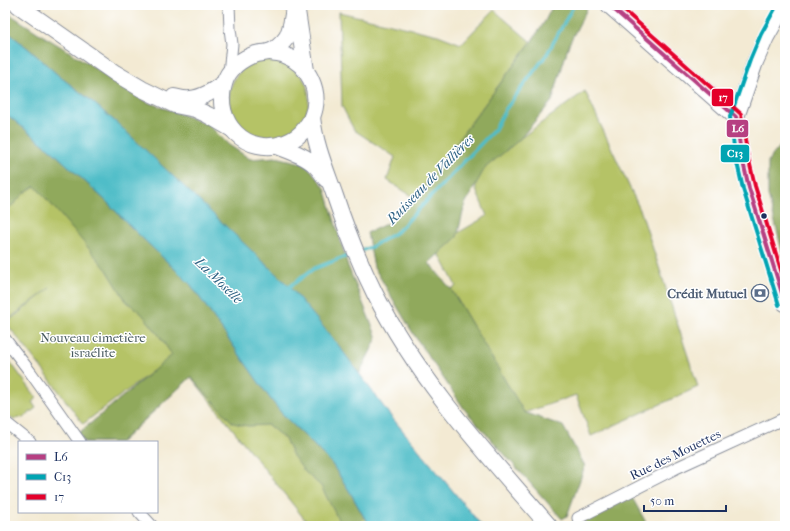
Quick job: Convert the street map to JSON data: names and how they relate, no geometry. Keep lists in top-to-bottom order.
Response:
{
  "streets": {
    "street": ["Rue des Mouettes"]
  },
  "water": ["Ruisseau de Vallières", "La Moselle"],
  "parks": ["Nouveau cimetière israélite"],
  "places": {
    "bank": ["Crédit Mutuel"]
  },
  "lines": ["transit line L6", "transit line C13", "transit line 17"],
  "legend": ["L6", "C13", "17"],
  "scale_bar": "50 m"
}
